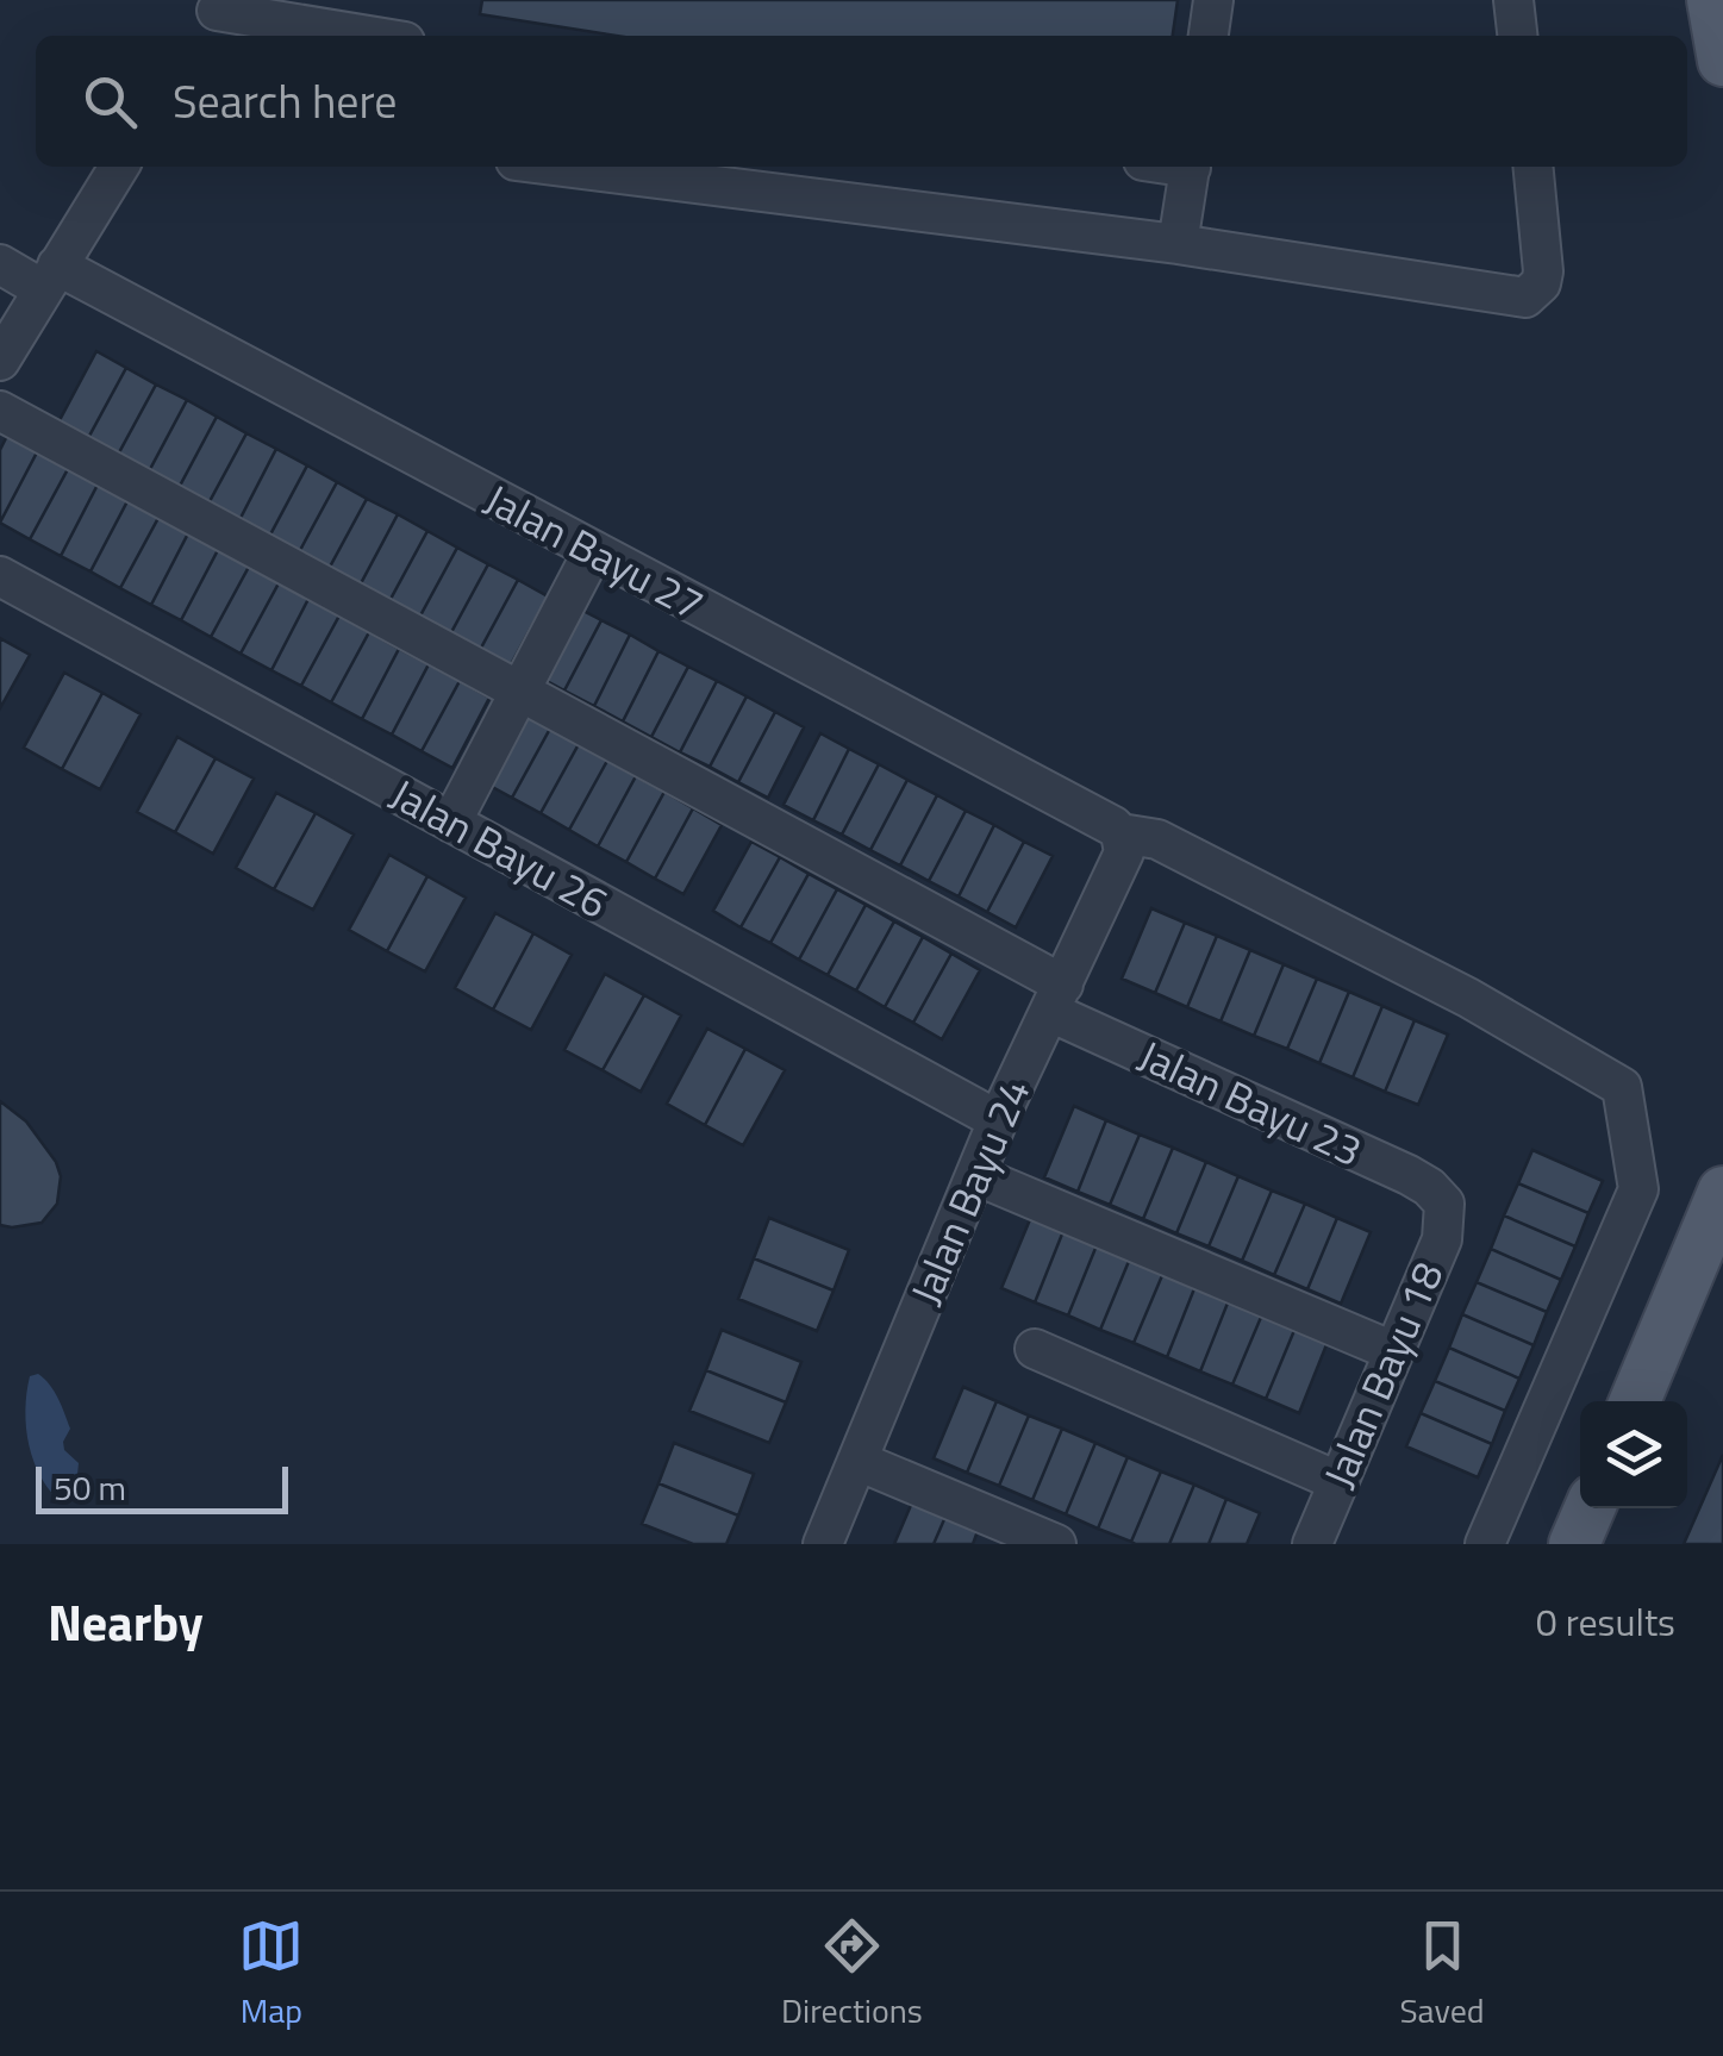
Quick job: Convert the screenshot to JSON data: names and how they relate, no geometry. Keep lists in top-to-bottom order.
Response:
{
  "streets": {
    "street": [
      "Jalan Bayu 27",
      "Jalan Bayu 26",
      "Jalan Bayu 23",
      "Jalan Bayu 24",
      "Jalan Bayu 18"
    ]
  },
  "crossings": [
    ["Jalan Bayu 27", "Jalan Bayu 24"],
    ["Jalan Bayu 26", "Jalan Bayu 24"],
    ["Jalan Bayu 23", "Jalan Bayu 24"],
    ["Jalan Bayu 23", "Jalan Bayu 18"]
  ],
  "scale_bar": "50 m",
  "page": {
    "search": "Search here",
    "scale": "50 m",
    "heading": ["Nearby", "0 results"],
    "nav": ["Map", "Directions", "Saved"]
  }
}
